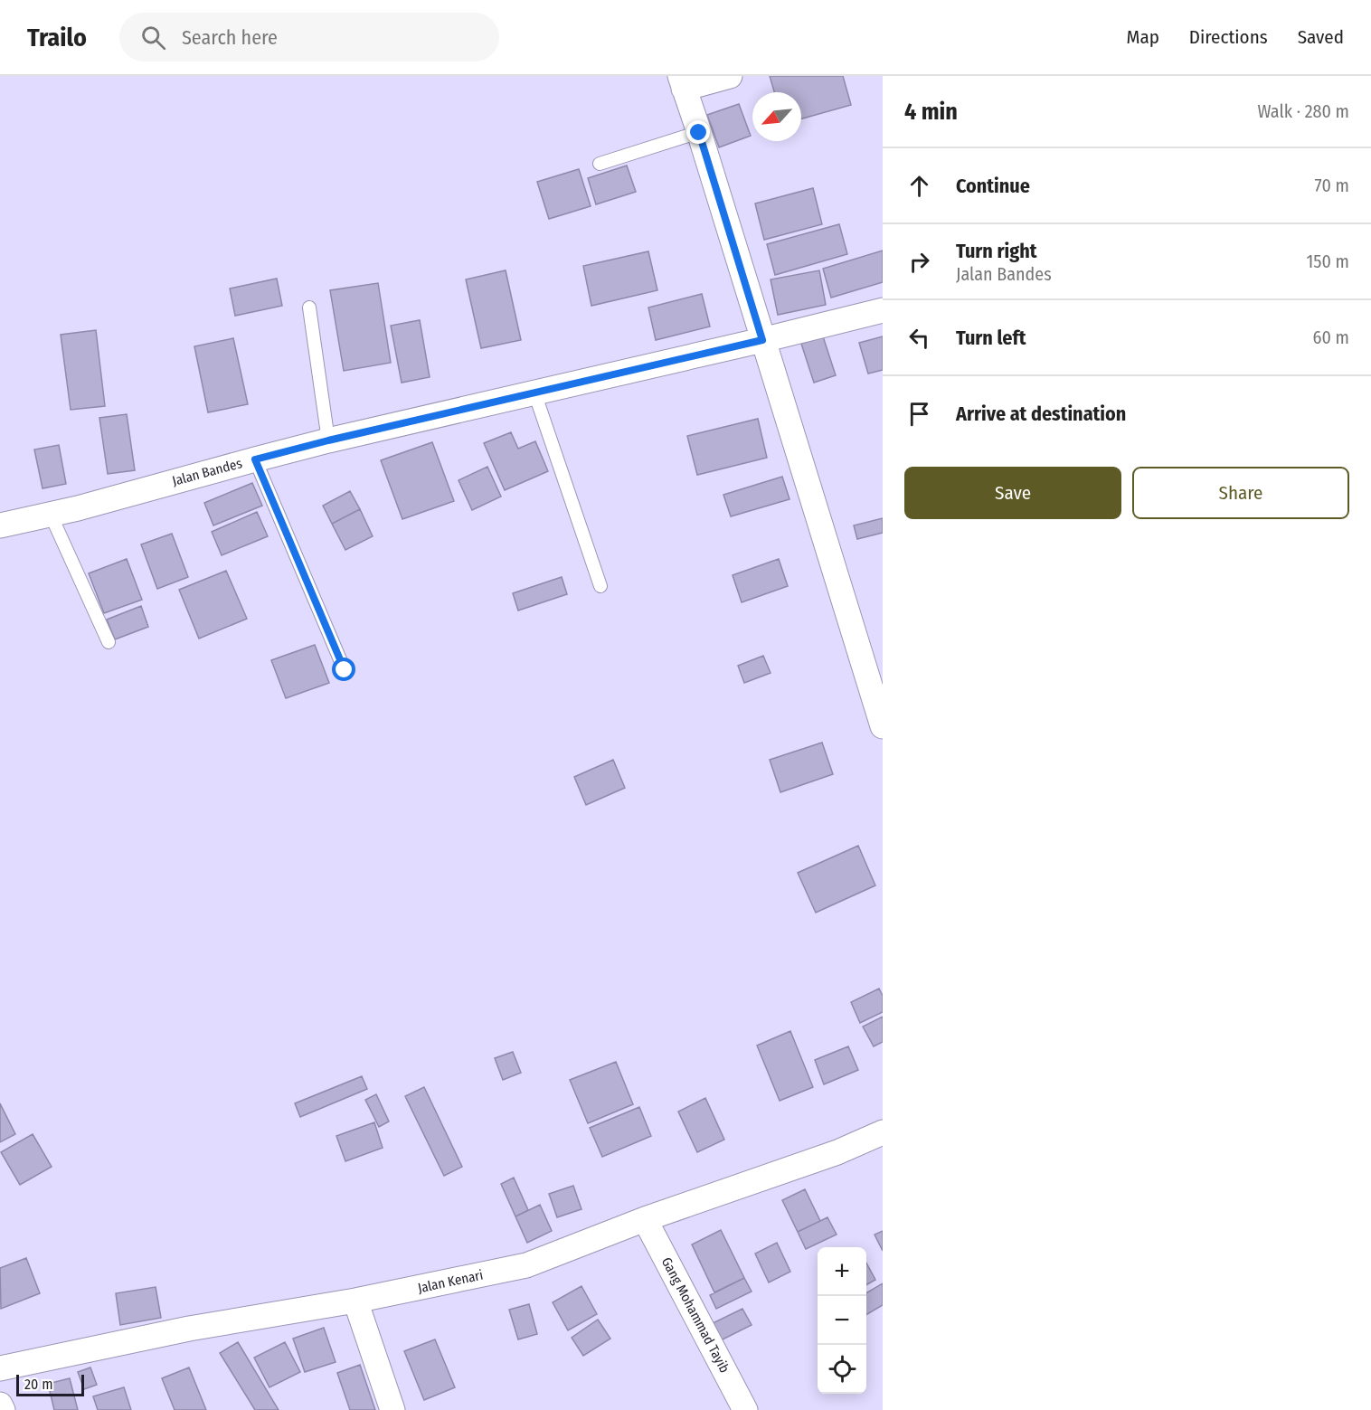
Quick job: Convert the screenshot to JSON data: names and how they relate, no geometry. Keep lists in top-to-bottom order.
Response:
{
  "streets": {
    "street": ["Jalan Bandes", "Jalan Kenari", "Gang Mohammad Tayib"]
  },
  "crossings": [
    ["Jalan Kenari", "Gang Mohammad Tayib"]
  ],
  "scale_bar": "20 m",
  "north": "bottom left",
  "page": {
    "header": "Trailo",
    "search": "Search here",
    "nav": ["Map", "Directions", "Saved"],
    "heading": ["4 min", "Walk · 280 m"],
    "list": [
      ["Continue", "70 m"],
      ["Turn right", "Jalan Bandes", "150 m"],
      ["Turn left", "60 m"],
      "Arrive at destination"
    ],
    "buttons": ["Save", "Share"],
    "map_buttons": ["+", "−"],
    "scale": "20 m"
  }
}
